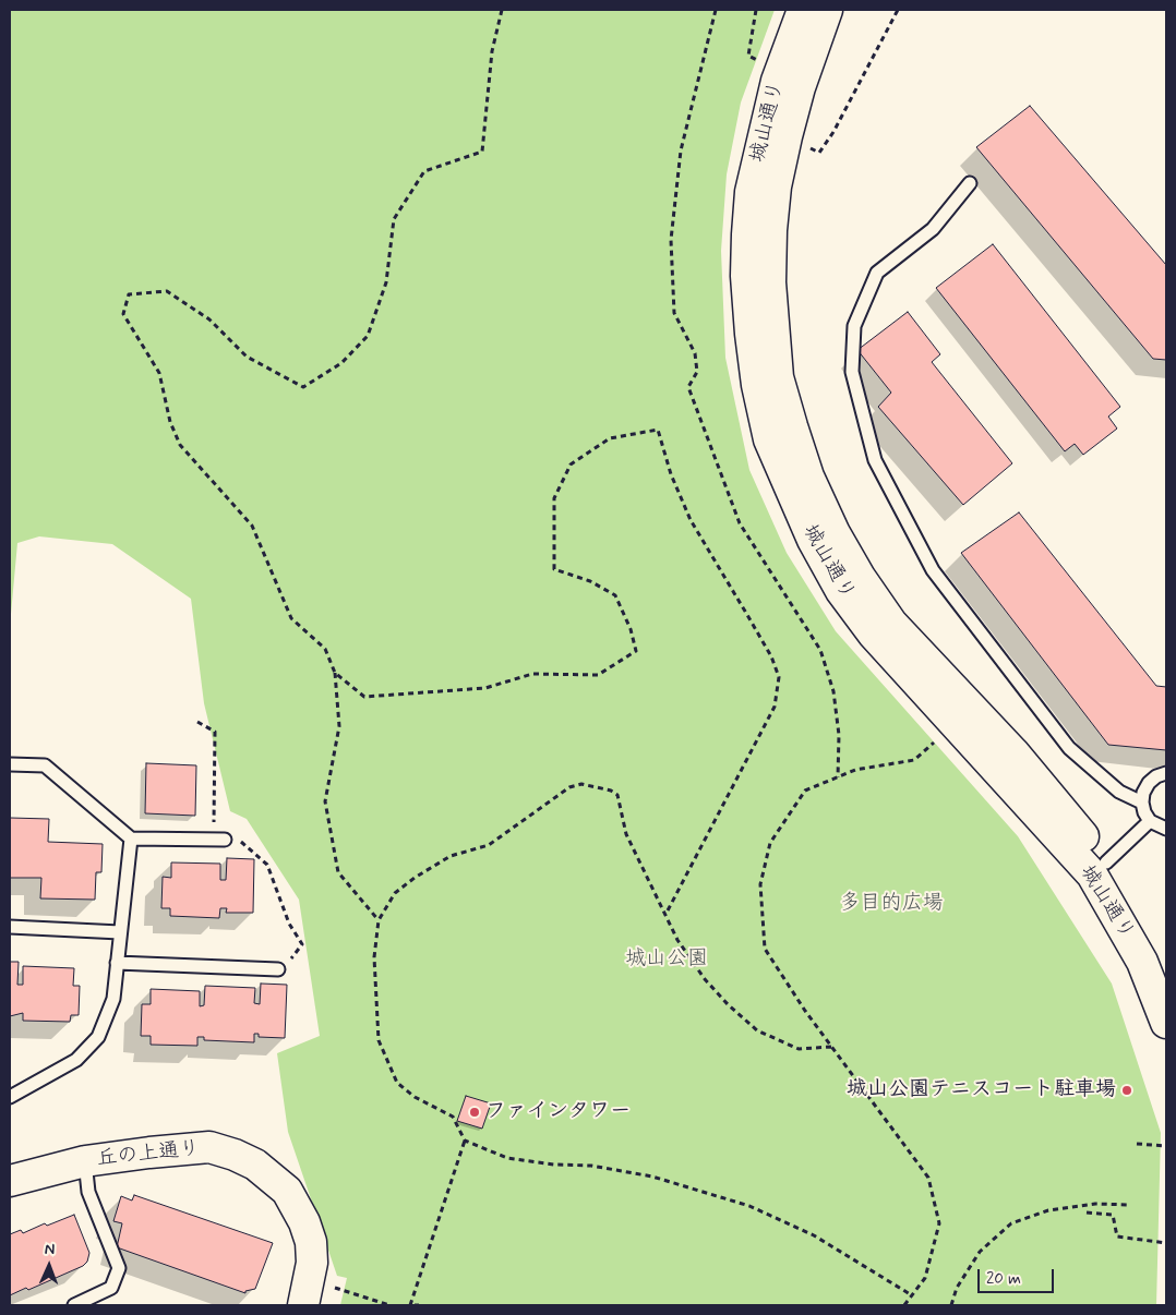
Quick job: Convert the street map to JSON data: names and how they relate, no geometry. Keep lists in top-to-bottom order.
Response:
{
  "streets": {
    "street": ["城山通り", "丘の上通り"]
  },
  "parks": ["多目的広場", "城山公園"],
  "places": ["城山公園テニスコート駐車場", "ファインタワー"],
  "scale_bar": "20 m",
  "north": "top"
}
